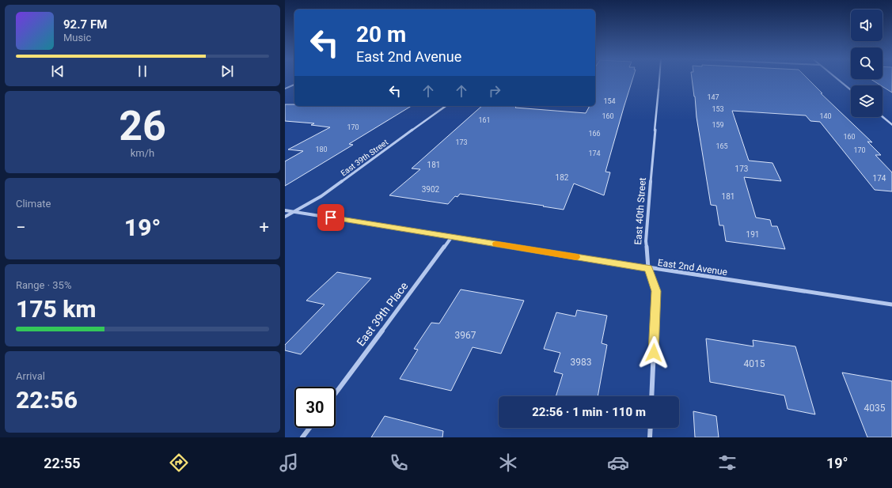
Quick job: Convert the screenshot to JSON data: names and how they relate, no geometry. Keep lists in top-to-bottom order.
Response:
{
  "streets": {
    "street": [
      "East 39th Street",
      "East 40th Street",
      "East 2nd Avenue",
      "East 39th Place"
    ]
  },
  "crossings": [
    ["East 39th Street", "East 2nd Avenue"],
    ["East 40th Street", "East 2nd Avenue"],
    ["East 2nd Avenue", "East 39th Place"]
  ],
  "house_numbers": [
    "147",
    "154",
    "153",
    "160",
    "140",
    "161",
    "159",
    "170",
    "166",
    "160",
    "173",
    "165",
    "180",
    "170",
    "174",
    "181",
    "173",
    "182",
    "174",
    "3902",
    "181",
    "191",
    "3967",
    "3983",
    "4015",
    "4035"
  ],
  "page": {
    "turn": ["20 m", "East 2nd Avenue"],
    "song": ["92.7 FM", "Music"],
    "tile": [
      ["26", "km/h"],
      "Climate",
      ["Range · 35%", "175 km"],
      ["Arrival", "22:56"]
    ],
    "heat": ["−", "19°", "+"],
    "limit": "30",
    "trip": "22:56 · 1 min · 110 m",
    "tabs": ["22:55", "19°"]
  }
}
